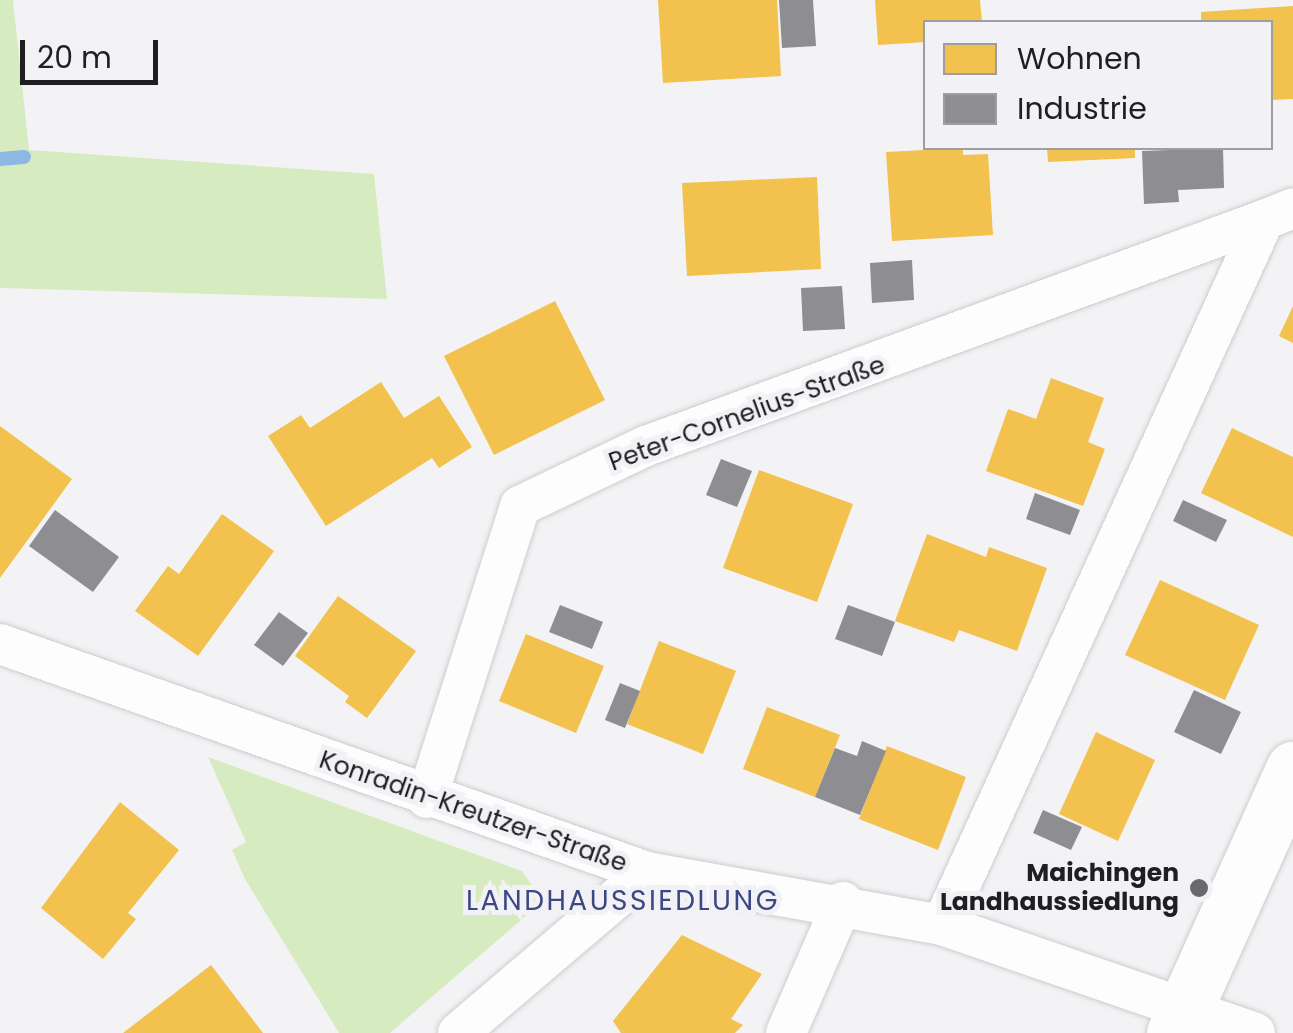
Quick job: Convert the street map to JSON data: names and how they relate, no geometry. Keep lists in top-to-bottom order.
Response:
{
  "streets": {
    "street": ["Peter-Cornelius-Straße", "Konradin-Kreutzer-Straße"]
  },
  "crossings": [
    ["Peter-Cornelius-Straße", "Konradin-Kreutzer-Straße"]
  ],
  "districts": ["LANDHAUSSIEDLUNG"],
  "places": ["Maichingen Landhaussiedlung"],
  "legend": ["Wohnen", "Industrie"],
  "scale_bar": "20 m"
}
